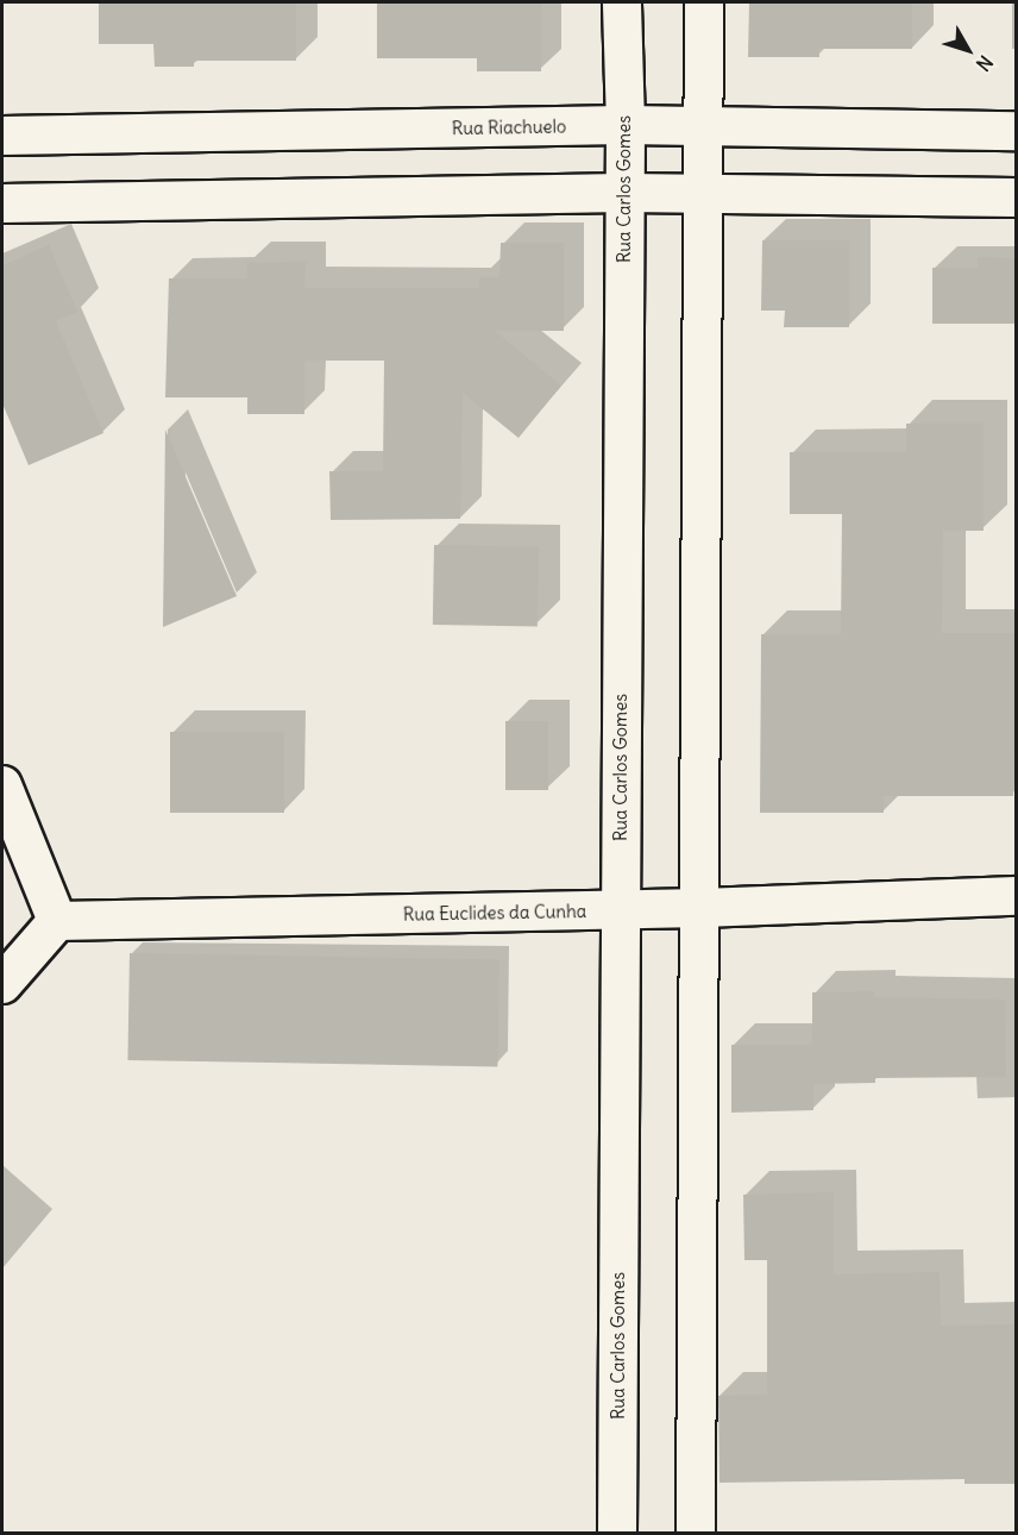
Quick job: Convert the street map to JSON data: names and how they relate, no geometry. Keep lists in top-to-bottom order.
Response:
{
  "streets": {
    "street": ["Rua Riachuelo", "Rua Carlos Gomes", "Rua Euclides da Cunha"]
  },
  "crossings": [
    ["Rua Riachuelo", "Rua Carlos Gomes"],
    ["Rua Carlos Gomes", "Rua Euclides da Cunha"]
  ],
  "north": "bottom right"
}
